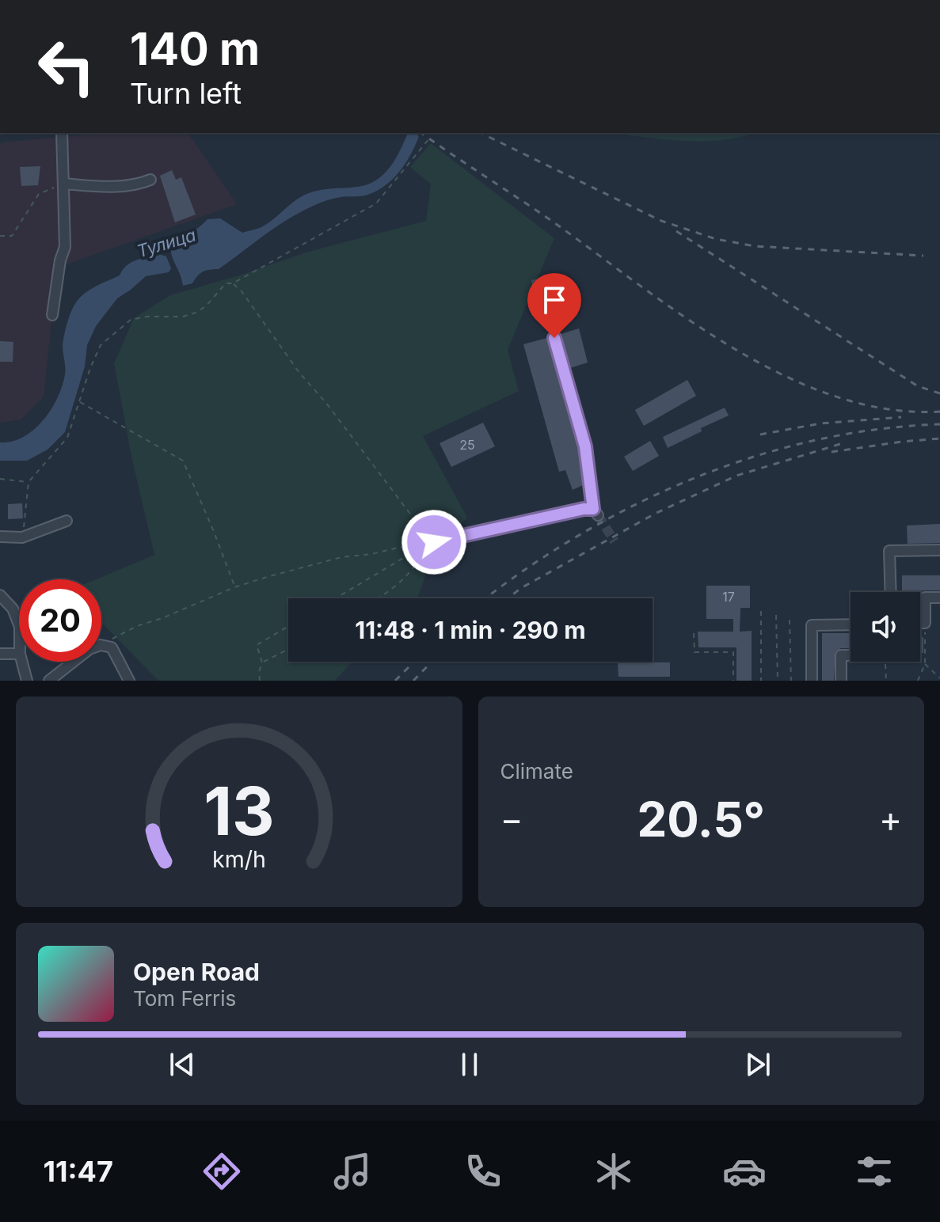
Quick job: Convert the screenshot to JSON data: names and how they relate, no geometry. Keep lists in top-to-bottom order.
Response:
{
  "water": ["Тулица"],
  "house_numbers": ["25", "17"],
  "page": {
    "turn": ["140 m", "Turn left"],
    "limit": "20",
    "trip": "11:48 · 1 min · 290 m",
    "tile": "Climate",
    "heat": ["−", "20.5°", "+"],
    "song": ["Open Road", "Tom Ferris"],
    "tabs": "11:47",
    "gauge": ["13", "km/h"]
  }
}
